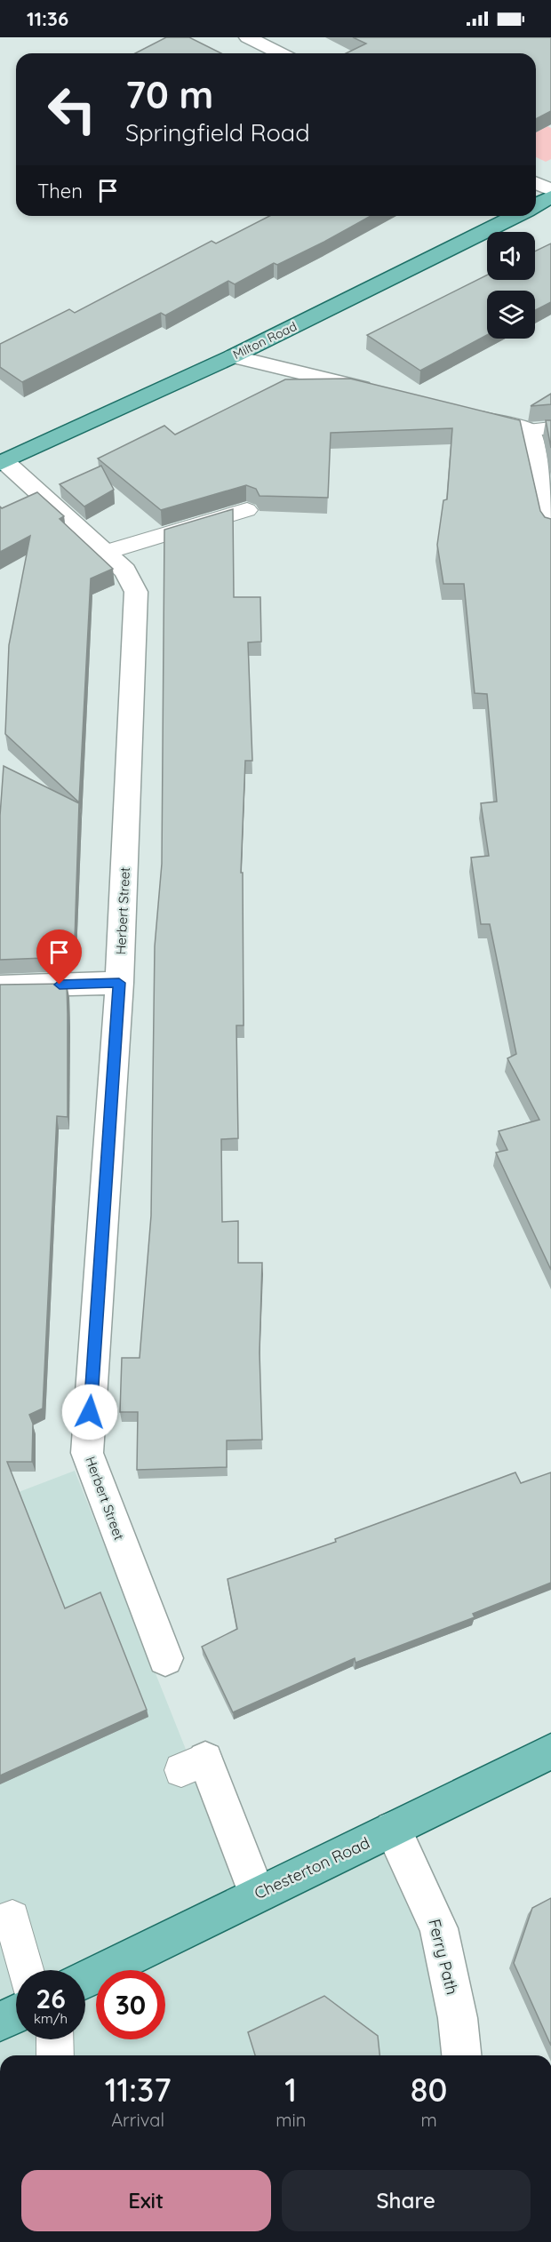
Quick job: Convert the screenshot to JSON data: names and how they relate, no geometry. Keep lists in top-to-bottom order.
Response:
{
  "streets": {
    "main road": ["Milton Road", "Chesterton Road"],
    "street": ["Herbert Street", "Ferry Path"]
  },
  "crossings": [
    ["Milton Road", "Herbert Street"],
    ["Chesterton Road", "Ferry Path"]
  ],
  "page": {
    "status": "11:36",
    "turn": ["70 m", "Springfield Road"],
    "then": "Then",
    "speed": "26 km/h",
    "limit": "30",
    "eta": [
      "11:37",
      "Arrival",
      "1",
      "min",
      "80",
      "m"
    ],
    "buttons": ["Exit", "Share"]
  }
}
